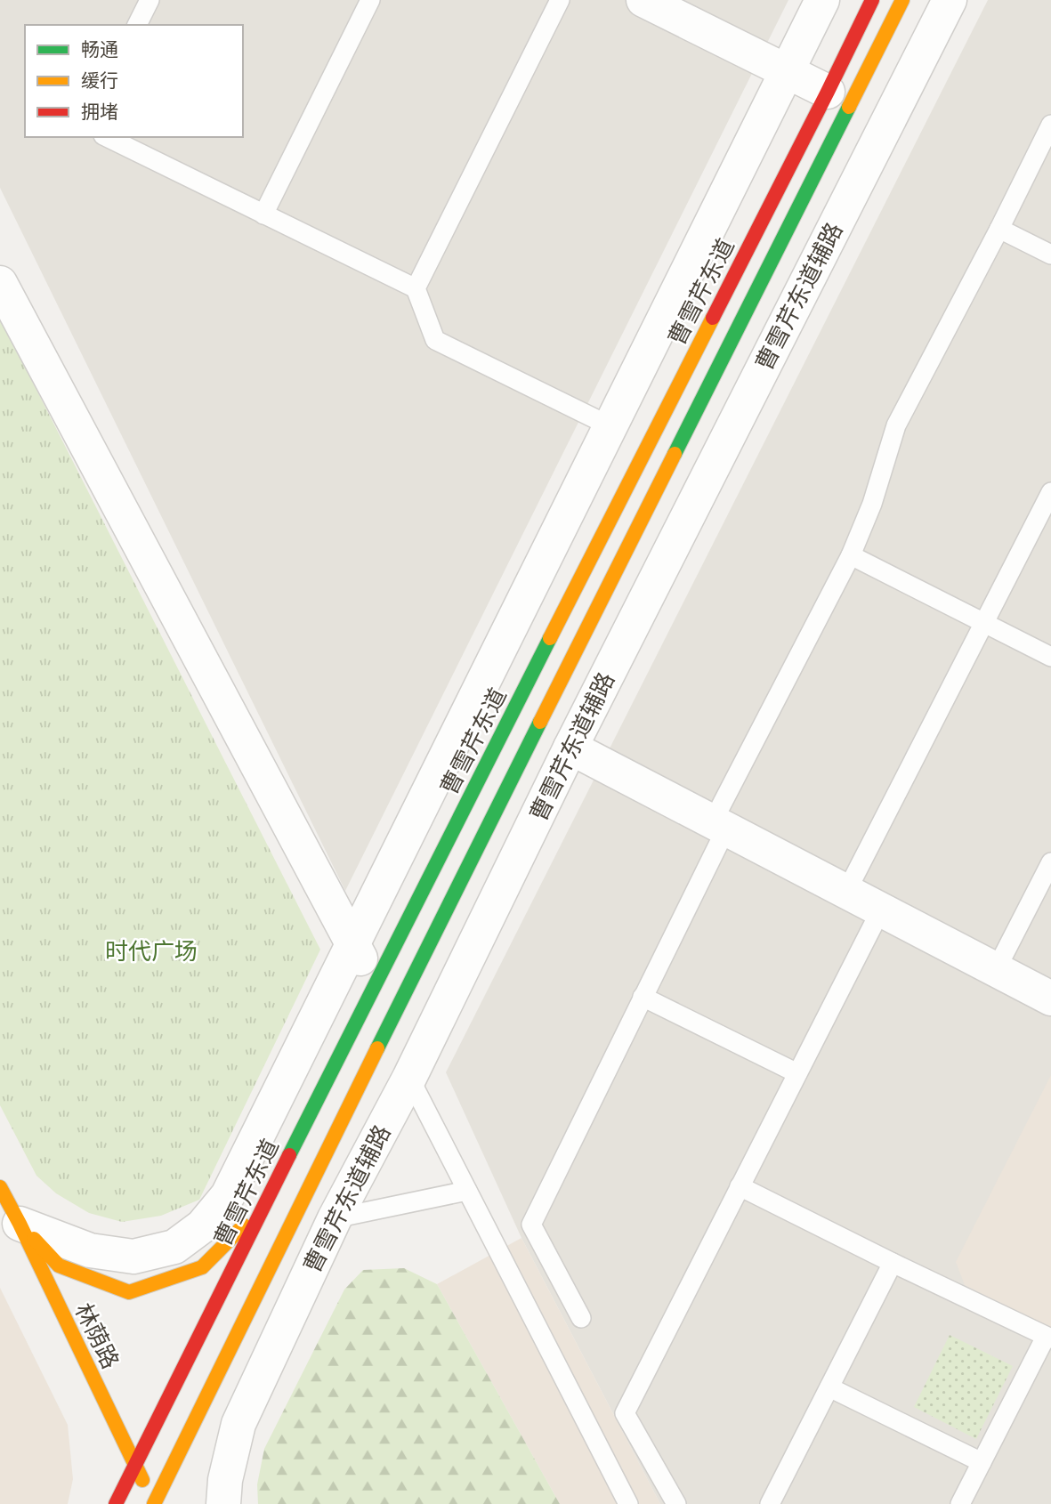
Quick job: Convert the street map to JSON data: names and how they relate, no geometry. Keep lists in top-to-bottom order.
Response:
{
  "streets": {
    "main road": ["曹雪芹东道", "林荫路"],
    "street": ["曹雪芹东道辅路"]
  },
  "crossings": [
    ["曹雪芹东道", "林荫路"]
  ],
  "parks": ["时代广场"],
  "legend": ["畅通", "缓行", "拥堵"]
}
